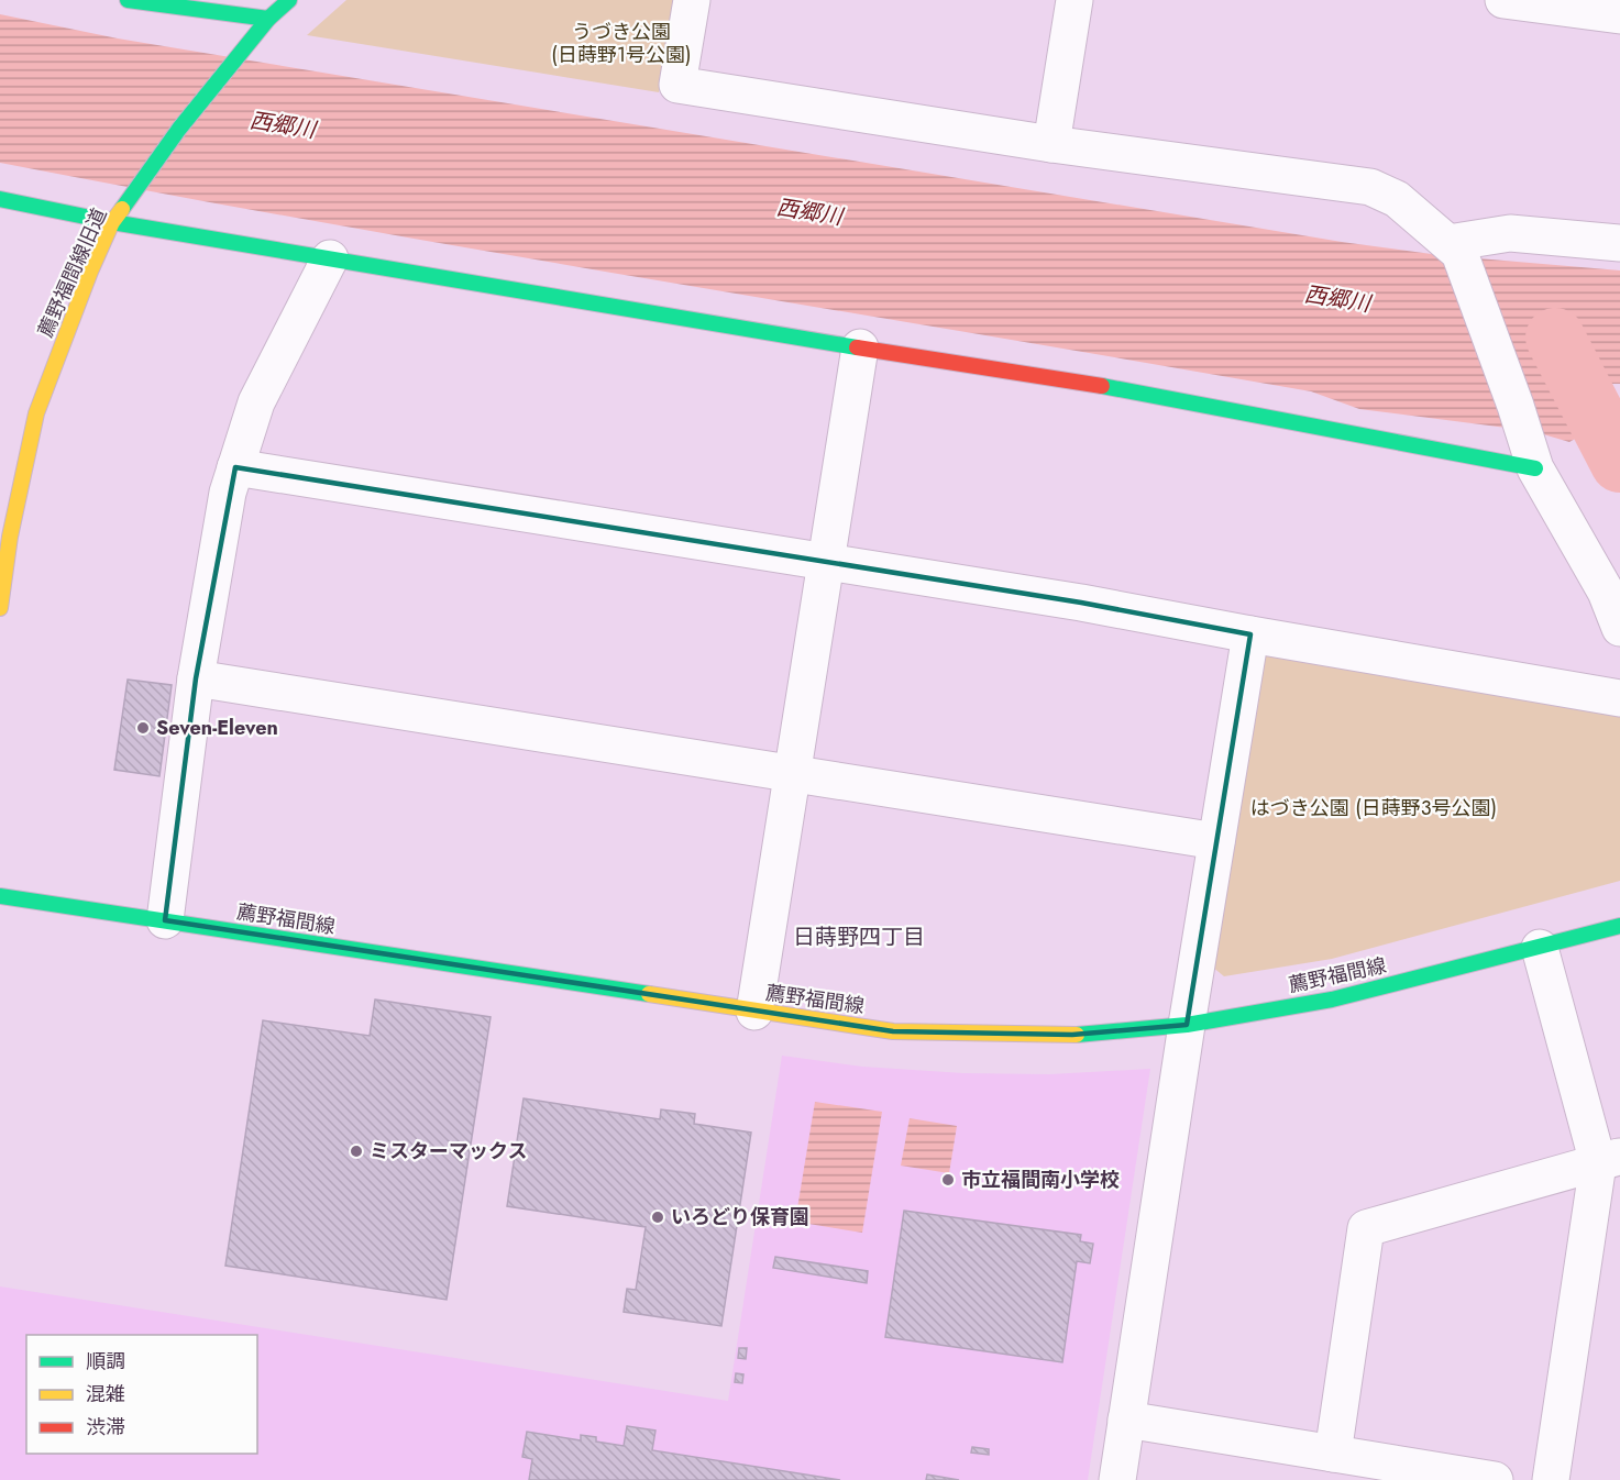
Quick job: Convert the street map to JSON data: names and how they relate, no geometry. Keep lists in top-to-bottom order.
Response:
{
  "streets": {
    "street": ["薦野福間線旧道", "薦野福間線"]
  },
  "districts": ["日蒔野四丁目"],
  "water": ["西郷川"],
  "parks": ["うづき公園 (日蒔野1号公園)", "はづき公園 (日蒔野3号公園)"],
  "places": [
    "Seven-Eleven",
    "ミスターマックス",
    "市立福間南小学校",
    "いろどり保育園"
  ],
  "legend": ["順調", "混雑", "渋滞"]
}
